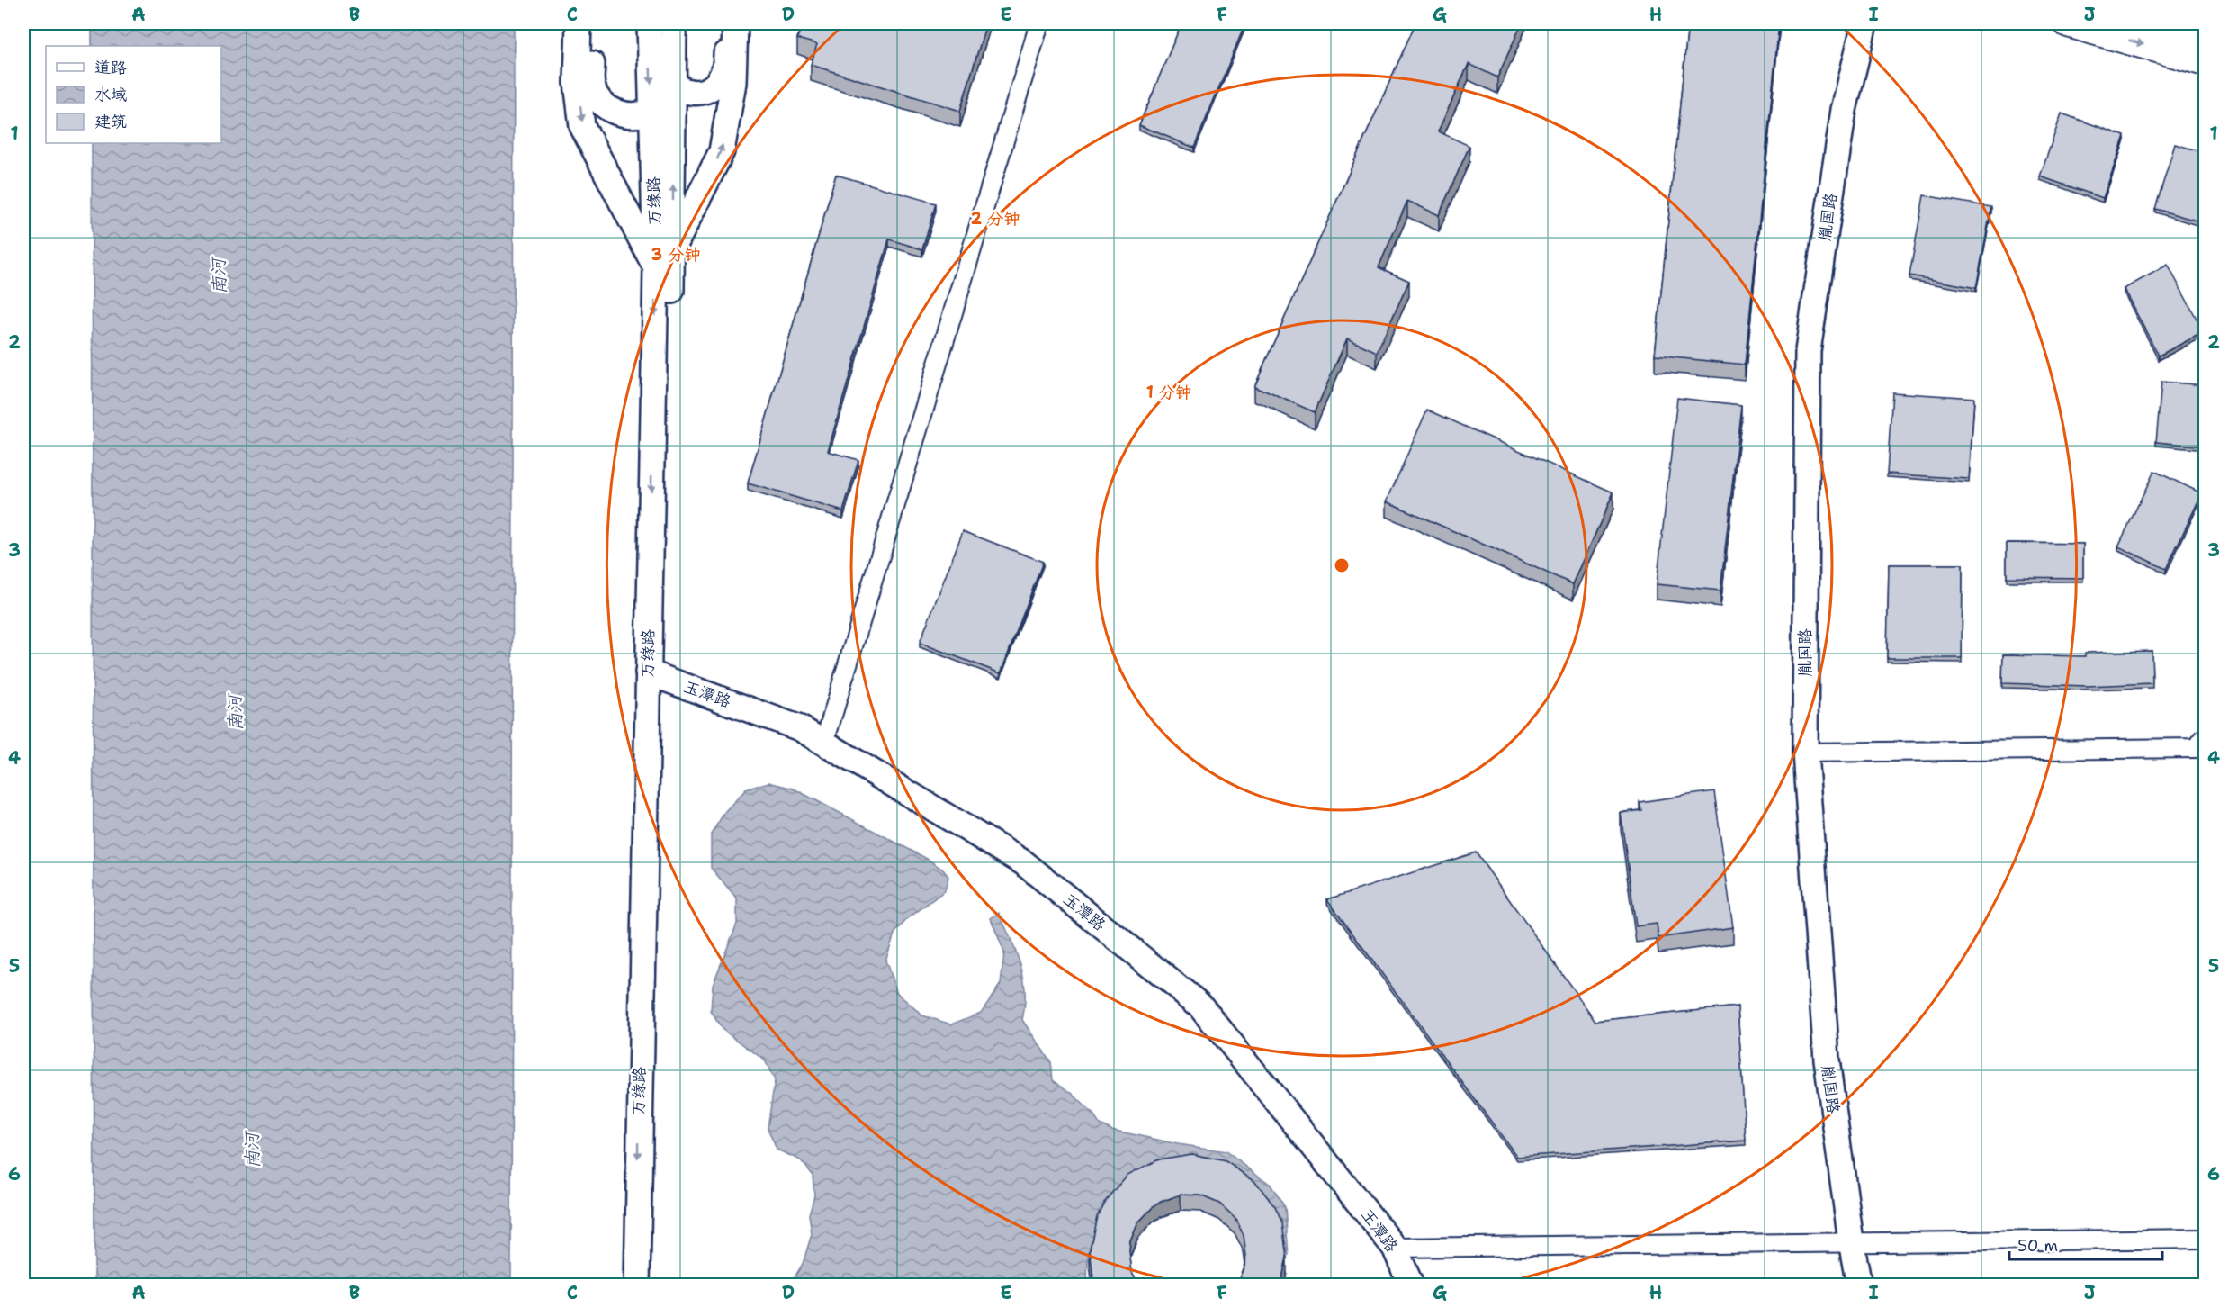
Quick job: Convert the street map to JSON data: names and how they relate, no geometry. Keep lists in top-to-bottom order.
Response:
{
  "streets": {
    "main road": ["万缘路", "胤国路", "玉潭路"]
  },
  "crossings": [
    ["万缘路", "玉潭路"]
  ],
  "water": ["南河"],
  "legend": ["道路", "水域", "建筑"],
  "scale_bar": "50 m",
  "grid": {
    "columns": [
      "A",
      "B",
      "C",
      "D",
      "E",
      "F",
      "G",
      "H",
      "I",
      "J"
    ],
    "rows": [
      "1",
      "2",
      "3",
      "4",
      "5",
      "6"
    ]
  },
  "rings": ["2 分钟", "3 分钟", "1 分钟"]
}
